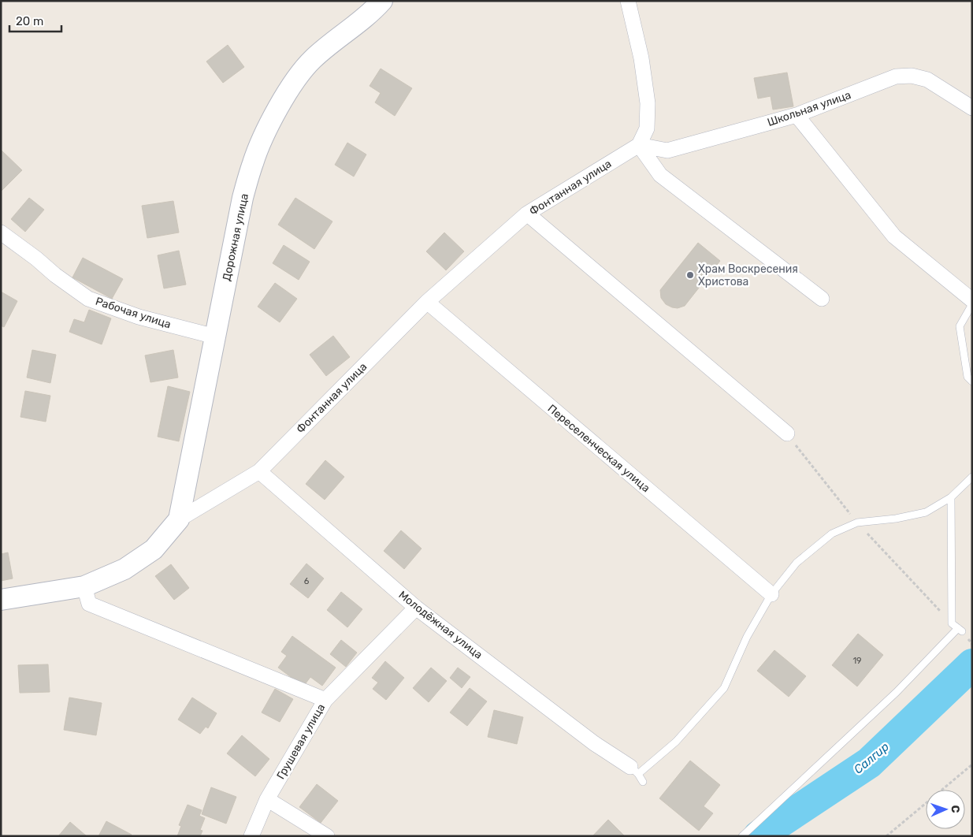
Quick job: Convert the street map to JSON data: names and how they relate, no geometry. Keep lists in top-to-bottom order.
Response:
{
  "streets": {
    "main road": ["Фонтанная улица", "Дорожная улица"],
    "street": [
      "Школьная улица",
      "Рабочая улица",
      "Переселенческая улица",
      "Молодёжная улица",
      "Грушевая улица"
    ]
  },
  "crossings": [
    ["Школьная улица", "Фонтанная улица"],
    ["Фонтанная улица", "Дорожная улица"],
    ["Фонтанная улица", "Переселенческая улица"],
    ["Фонтанная улица", "Молодёжная улица"],
    ["Дорожная улица", "Рабочая улица"],
    ["Молодёжная улица", "Грушевая улица"]
  ],
  "water": ["Салгир"],
  "places": ["Храм Воскресения Христова"],
  "house_numbers": ["6", "19"],
  "scale_bar": "20 m",
  "north": "right"
}
